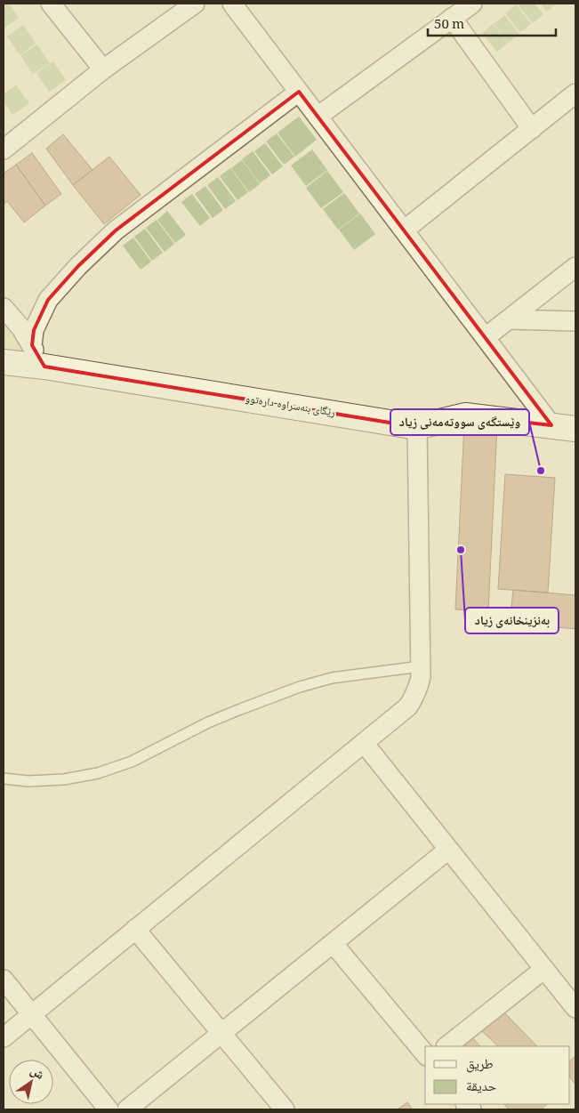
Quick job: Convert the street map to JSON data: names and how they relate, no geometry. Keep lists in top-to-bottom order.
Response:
{
  "streets": {
    "street": ["رێگای بنەسراوە-دارەتوو"]
  },
  "places": ["وێستگەی سووتەمەنی زیاد", "بەنزینخانەی زیاد"],
  "legend": ["طريق", "حديقة"],
  "scale_bar": "50 m",
  "north": "top right"
}
